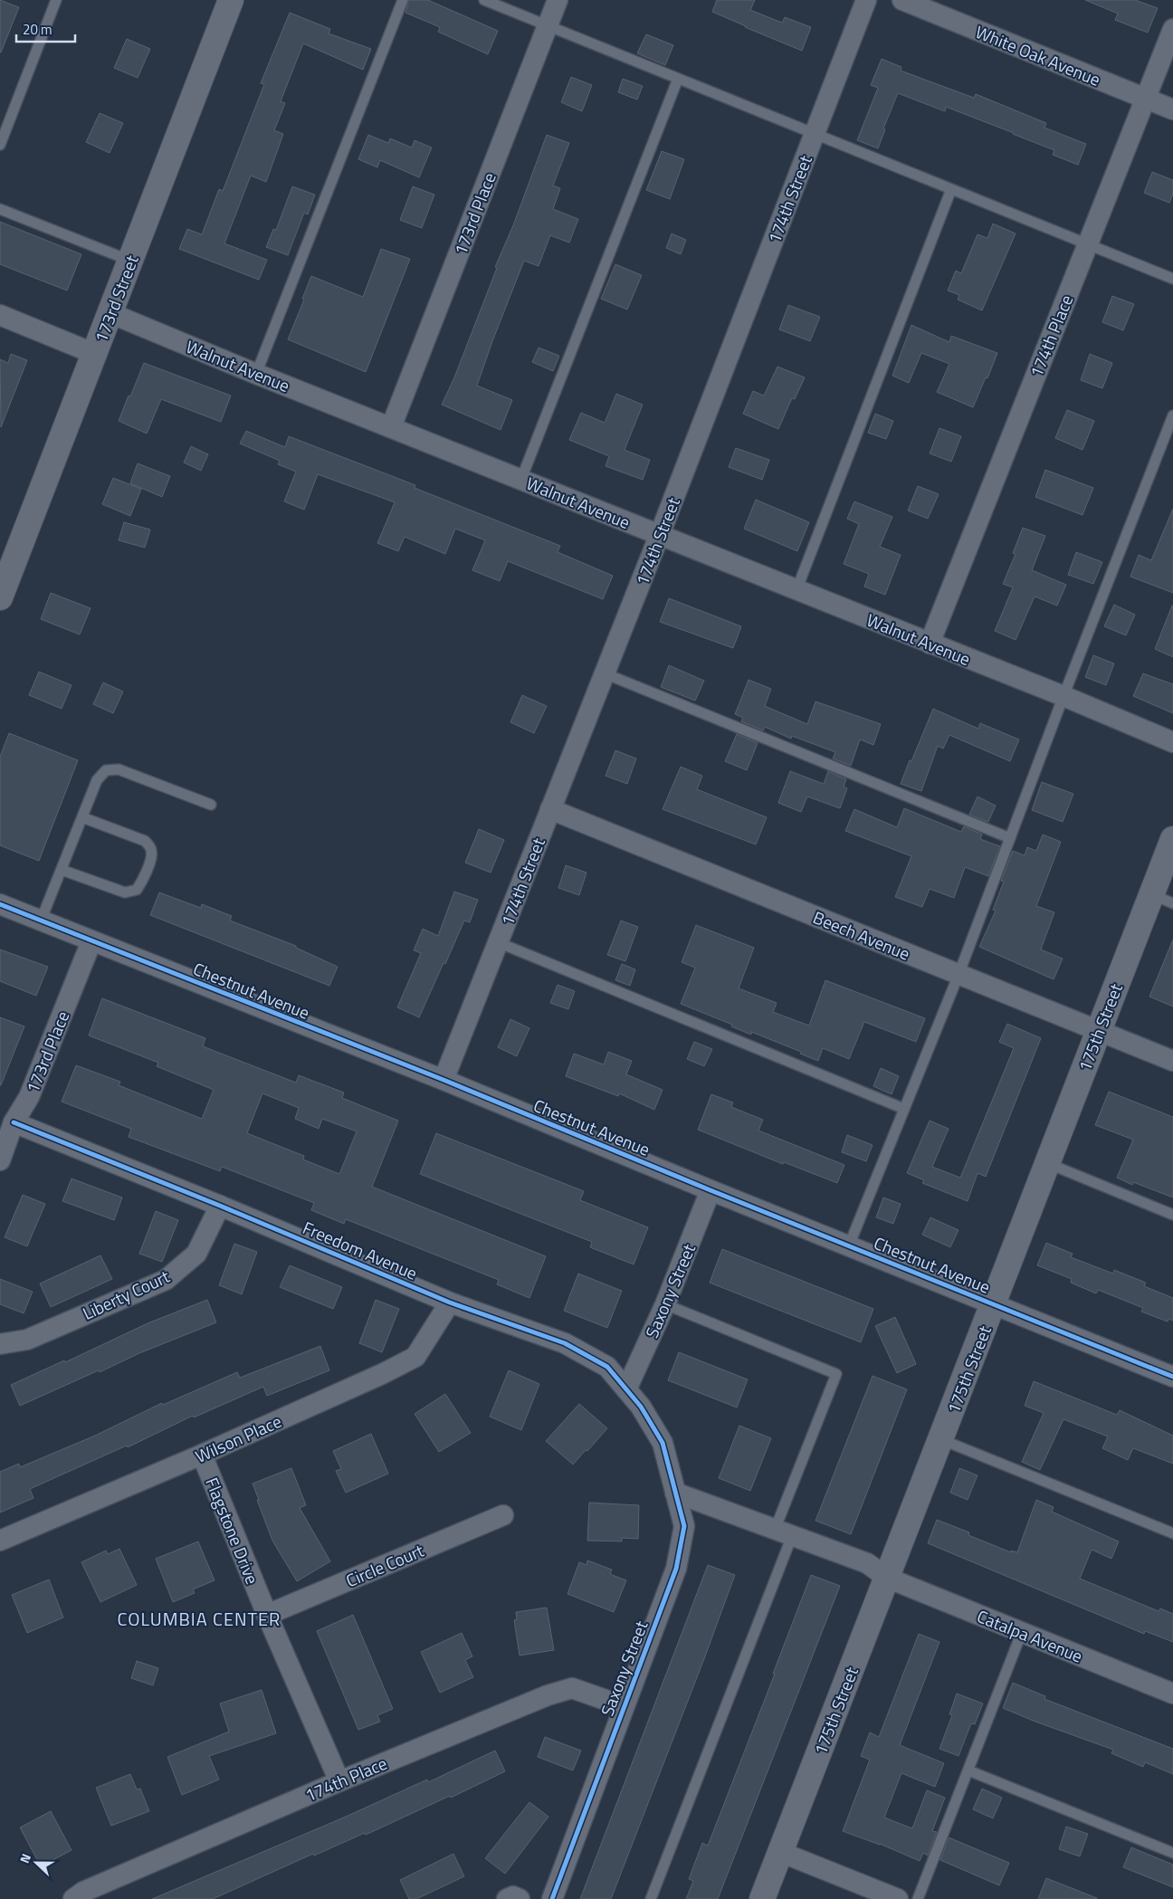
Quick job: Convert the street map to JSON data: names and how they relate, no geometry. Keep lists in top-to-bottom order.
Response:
{
  "streets": {
    "street": [
      "White Oak Avenue",
      "174th Street",
      "173rd Place",
      "173rd Street",
      "174th Place",
      "Walnut Avenue",
      "Beech Avenue",
      "Chestnut Avenue",
      "175th Street",
      "Freedom Avenue",
      "Saxony Street",
      "Liberty Court",
      "Wilson Place",
      "Flagstone Drive",
      "Circle Court",
      "Catalpa Avenue"
    ]
  },
  "crossings": [
    ["White Oak Avenue", "174th Place"],
    ["174th Street", "Walnut Avenue"],
    ["174th Street", "Beech Avenue"],
    ["174th Street", "Chestnut Avenue"],
    ["173rd Place", "Walnut Avenue"],
    ["173rd Place", "Chestnut Avenue"],
    ["173rd Place", "Freedom Avenue"],
    ["173rd Street", "Walnut Avenue"],
    ["174th Place", "Walnut Avenue"],
    ["174th Place", "Saxony Street"],
    ["174th Place", "Flagstone Drive"],
    ["Beech Avenue", "175th Street"],
    ["Chestnut Avenue", "175th Street"],
    ["Chestnut Avenue", "Saxony Street"],
    ["175th Street", "Catalpa Avenue"],
    ["Freedom Avenue", "Saxony Street"],
    ["Freedom Avenue", "Liberty Court"],
    ["Freedom Avenue", "Wilson Place"],
    ["Saxony Street", "Catalpa Avenue"],
    ["Wilson Place", "Flagstone Drive"],
    ["Flagstone Drive", "Circle Court"]
  ],
  "districts": ["COLUMBIA CENTER"],
  "scale_bar": "20 m",
  "north": "left"
}
